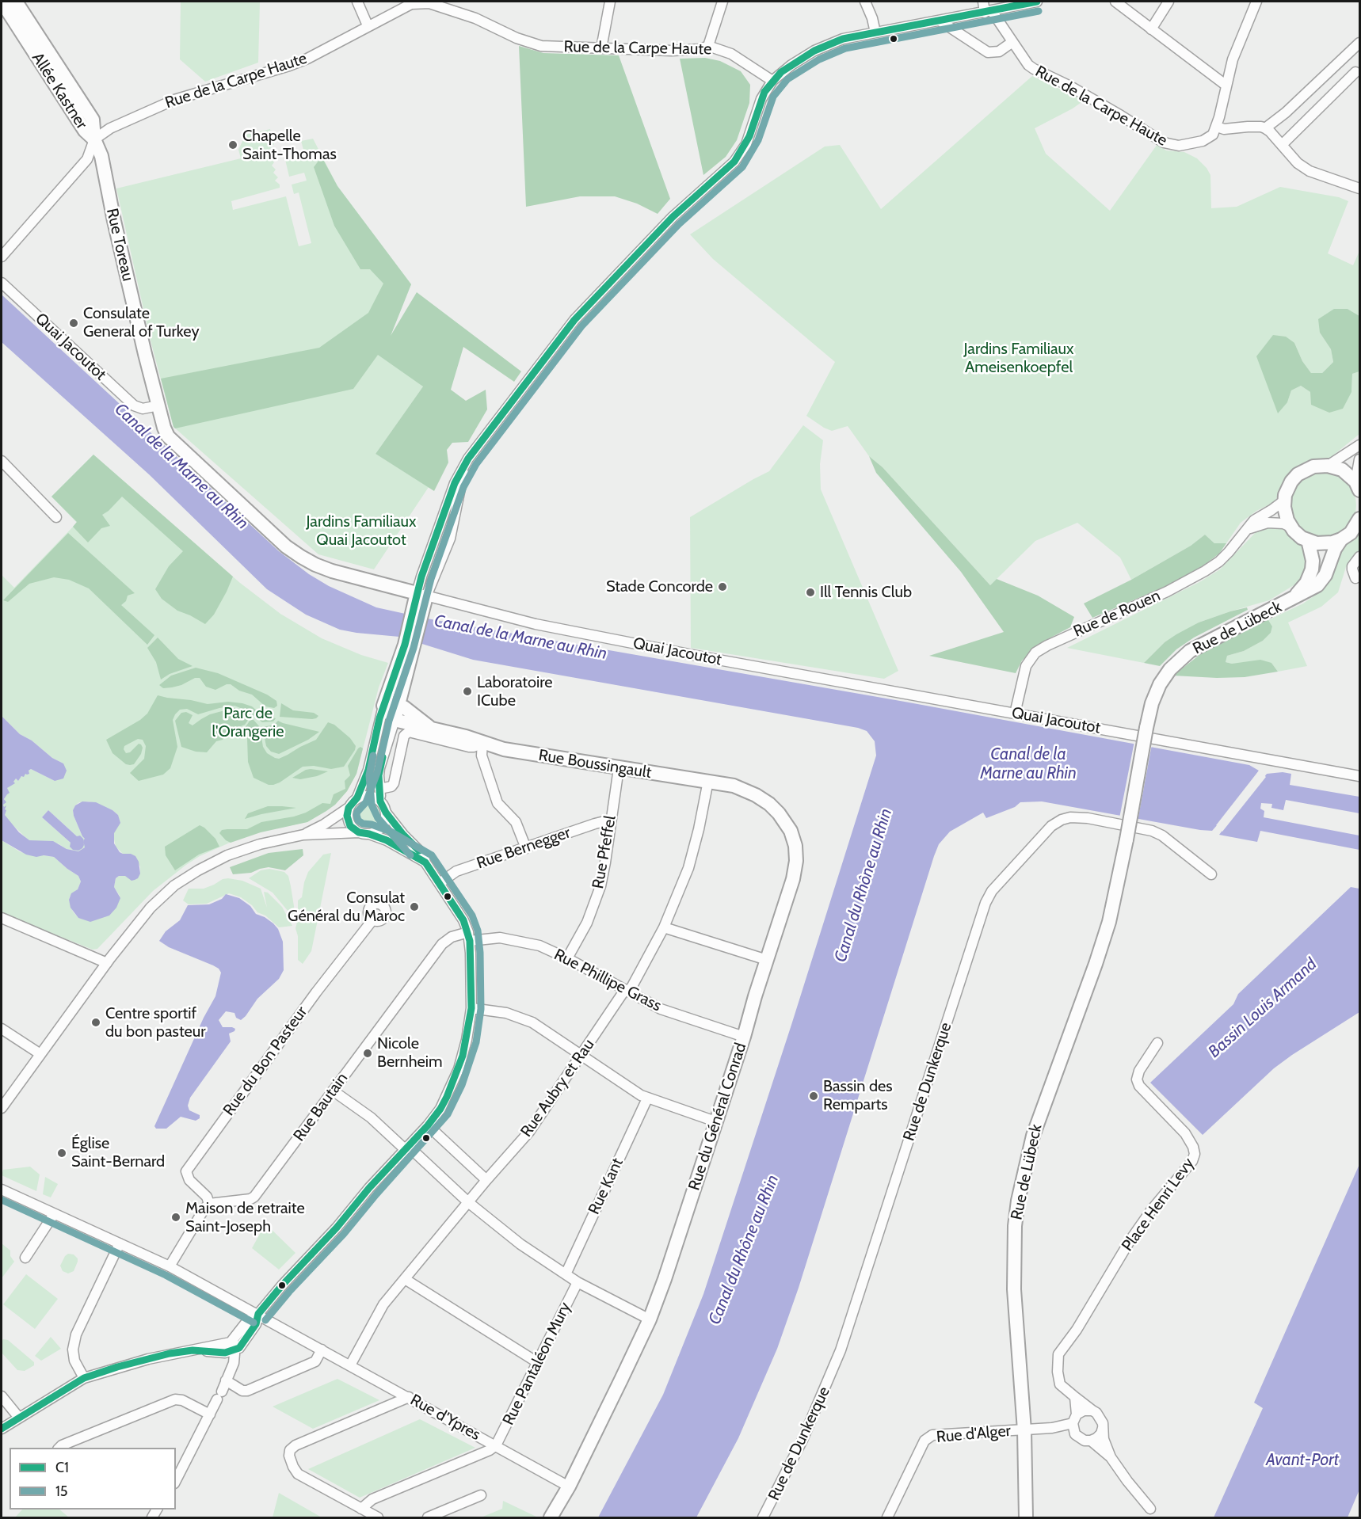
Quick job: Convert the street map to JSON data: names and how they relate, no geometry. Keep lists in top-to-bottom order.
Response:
{
  "streets": {
    "main road": [
      "Allée Kastner",
      "Rue Toreau",
      "Quai Jacoutot",
      "Rue de Lübeck",
      "Rue Boussingault",
      "Rue du Général Conrad"
    ],
    "street": [
      "Rue de la Carpe Haute",
      "Rue de Rouen",
      "Rue Bernegger",
      "Rue Pfeffel",
      "Rue Phillipe Grass",
      "Rue du Bon Pasteur",
      "Rue de Dunkerque",
      "Rue Aubry et Rau",
      "Rue Bautain",
      "Rue Kant",
      "Place Henri Levy",
      "Rue Pantaléon Mury",
      "Rue d'Ypres",
      "Rue d'Alger"
    ]
  },
  "crossings": [
    ["Rue de la Carpe Haute", "Allée Kastner"],
    ["Rue de la Carpe Haute", "Rue Toreau"],
    ["Allée Kastner", "Rue Toreau"],
    ["Rue Toreau", "Quai Jacoutot"],
    ["Quai Jacoutot", "Rue de Rouen"],
    ["Rue de Lübeck", "Rue d'Alger"],
    ["Rue Boussingault", "Rue Pfeffel"],
    ["Rue Boussingault", "Rue Aubry et Rau"],
    ["Rue Boussingault", "Rue du Général Conrad"],
    ["Rue Bernegger", "Rue Pfeffel"],
    ["Rue Pfeffel", "Rue Phillipe Grass"],
    ["Rue Phillipe Grass", "Rue Aubry et Rau"],
    ["Rue Phillipe Grass", "Rue Bautain"],
    ["Rue Phillipe Grass", "Rue du Général Conrad"],
    ["Rue du Bon Pasteur", "Rue Bautain"],
    ["Rue Aubry et Rau", "Rue du Général Conrad"],
    ["Rue Aubry et Rau", "Rue d'Ypres"],
    ["Rue du Général Conrad", "Rue d'Ypres"],
    ["Rue Pantaléon Mury", "Rue d'Ypres"]
  ],
  "water": [
    "Canal de la Marne au Rhin",
    "Canal du Rhône au Rhin",
    "Bassin Louis Armand",
    "Avant-Port"
  ],
  "parks": ["Jardins Familiaux Ameisenkoepfel", "Jardins Familiaux Quai Jacoutot", "Parc de l'Orangerie"],
  "places": [
    "Chapelle Saint-Thomas",
    "Consulate General of Turkey",
    "Stade Concorde",
    "Ill Tennis Club",
    "Laboratoire ICube",
    "Consulat Général du Maroc",
    "Centre sportif du bon pasteur",
    "Nicole Bernheim",
    "Bassin des Remparts",
    "Église Saint-Bernard",
    "Maison de retraite Saint-Joseph"
  ],
  "lines": ["transit line C1", "transit line 15"],
  "legend": ["C1", "15"]
}
